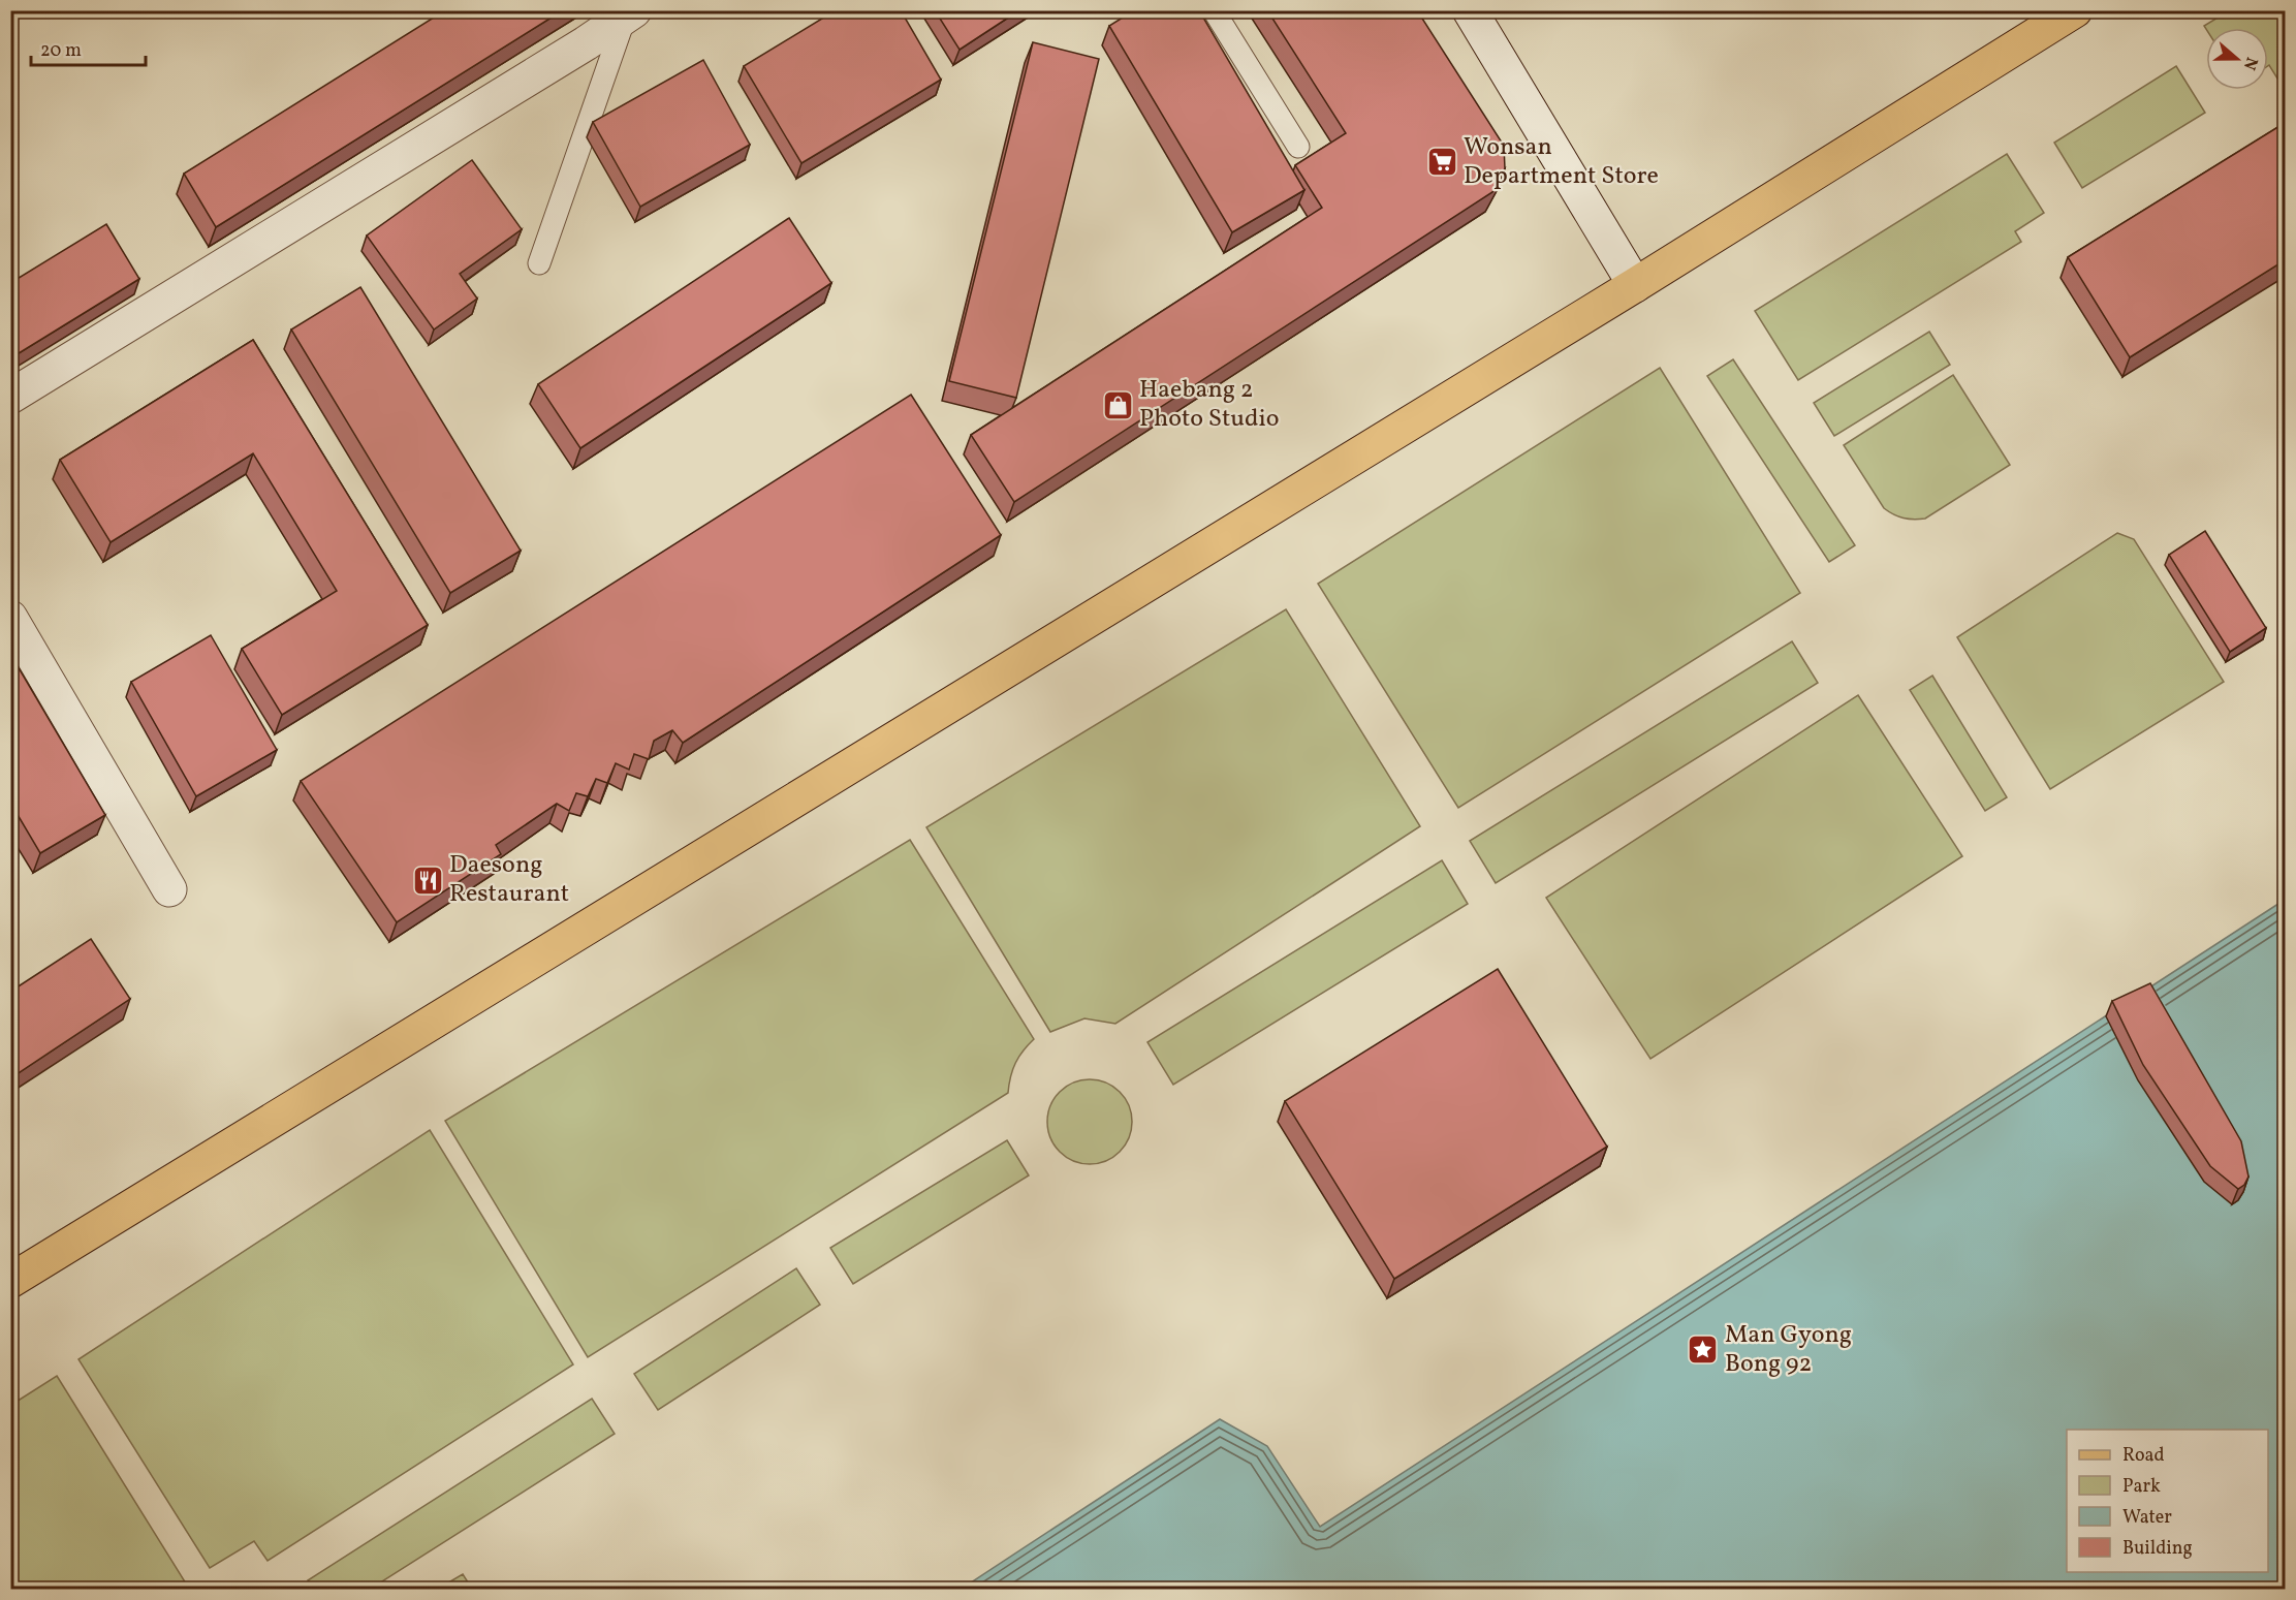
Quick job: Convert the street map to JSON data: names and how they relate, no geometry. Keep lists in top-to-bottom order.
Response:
{
  "places": {
    "supermarket": ["Wonsan Department Store"],
    "shop": ["Haebang 2 Photo Studio"],
    "restaurant": ["Daesong Restaurant"],
    "place": ["Man Gyong Bong 92"]
  },
  "legend": [
    "Road",
    "Park",
    "Water",
    "Building"
  ],
  "scale_bar": "20 m",
  "north": "right"
}
